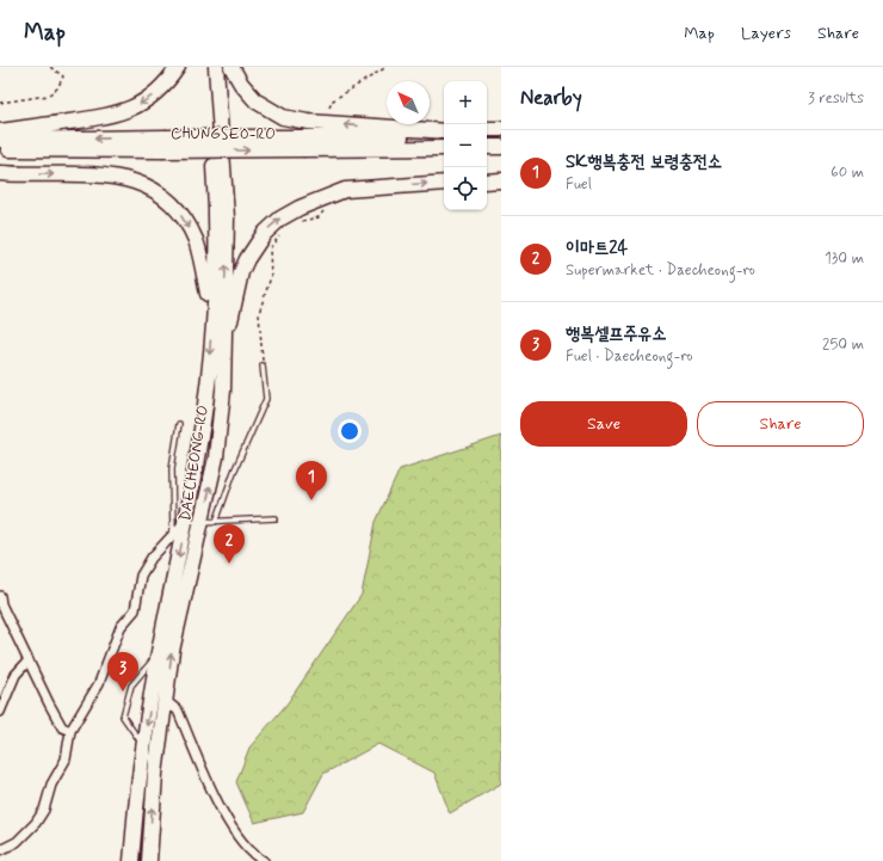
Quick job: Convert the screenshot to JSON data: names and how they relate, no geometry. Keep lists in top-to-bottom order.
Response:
{
  "streets": {
    "highway": ["CHUNGSEO-RO", "DAECHEONG-RO"]
  },
  "north": "top left",
  "page": {
    "header": "Map",
    "nav": ["Map", "Layers", "Share"],
    "heading": ["Nearby", "3 results"],
    "map_buttons": ["+", "−"],
    "list": [
      {
        "mark": "1",
        "name": "SK행복충전 보령충전소",
        "note": "Fuel",
        "value": "60 m"
      },
      {
        "mark": "2",
        "name": "이마트24",
        "note": "Supermarket · Daecheong-ro",
        "value": "130 m"
      },
      {
        "mark": "3",
        "name": "행복셀프주유소",
        "note": "Fuel · Daecheong-ro",
        "value": "250 m"
      }
    ],
    "buttons": ["Save", "Share"],
    "pins": ["1", "2", "3"]
  }
}
